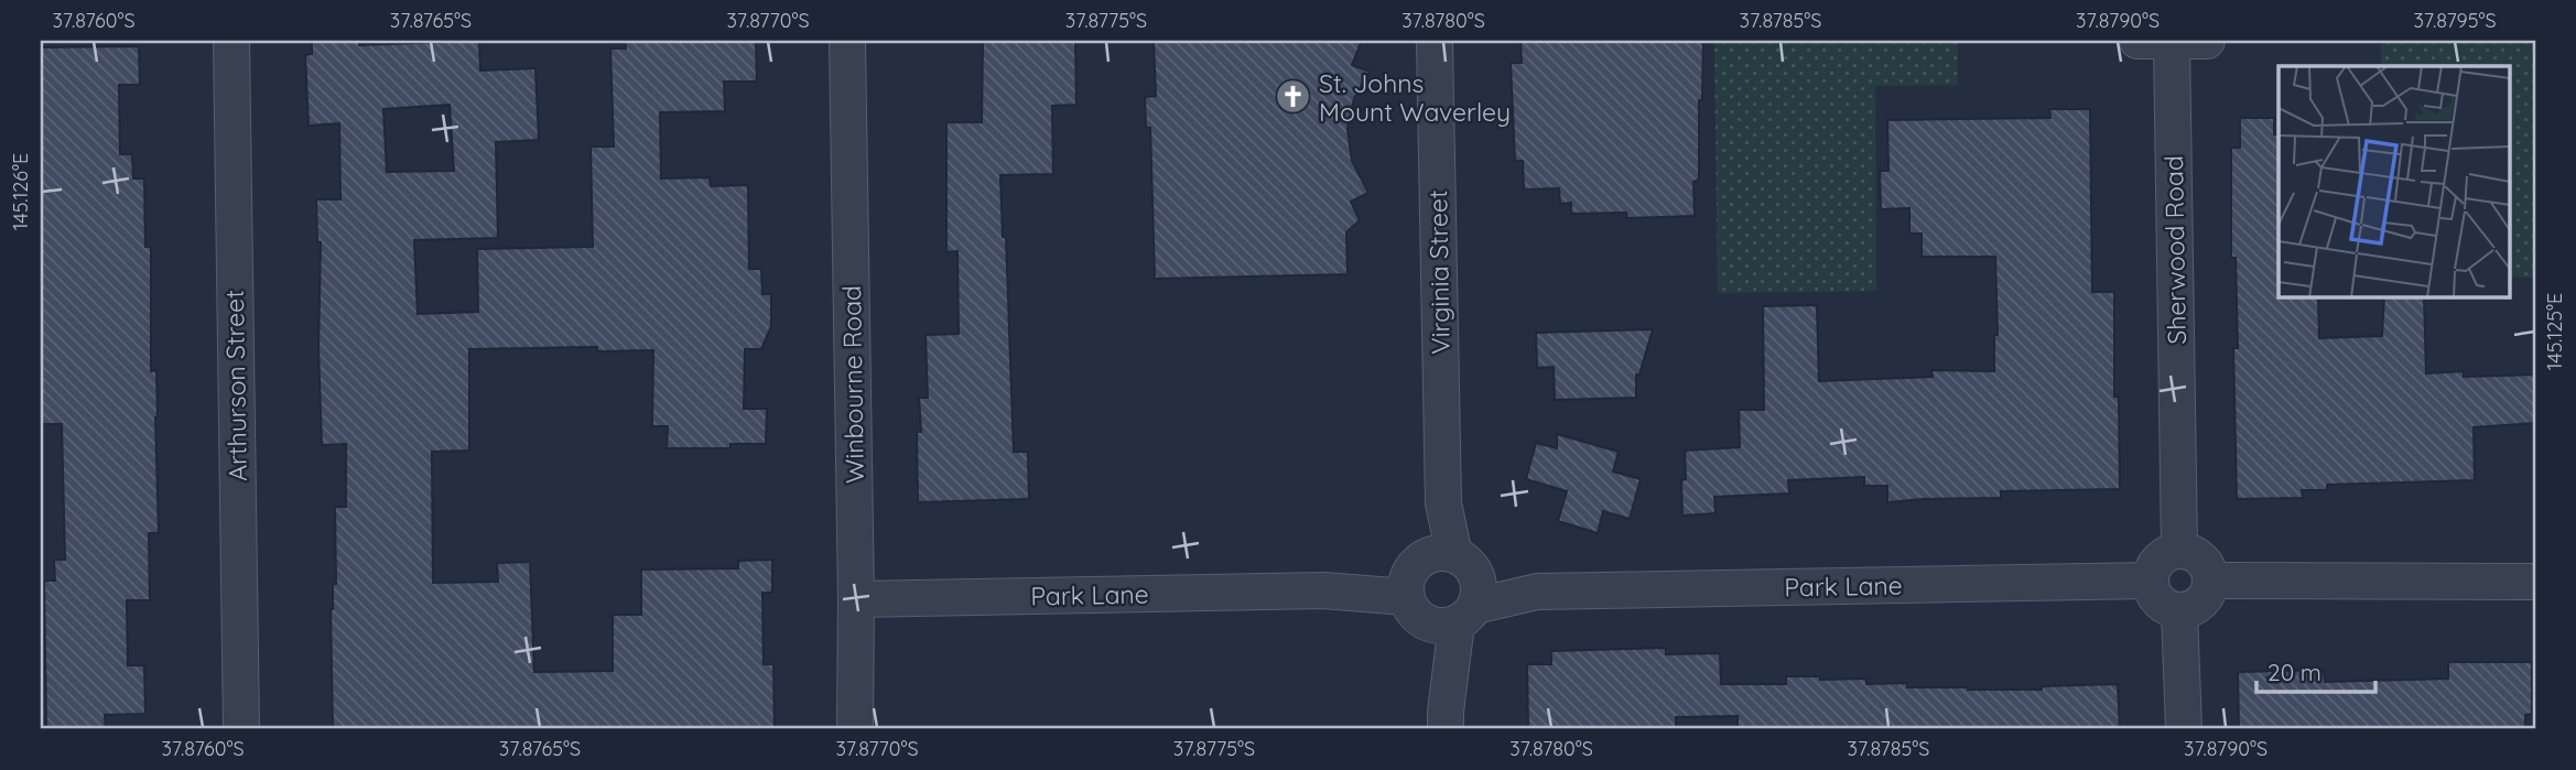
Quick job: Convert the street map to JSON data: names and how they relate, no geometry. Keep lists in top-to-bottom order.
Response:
{
  "streets": {
    "street": [
      "Sherwood Road",
      "Virginia Street",
      "Winbourne Road",
      "Arthurson Street",
      "Park Lane"
    ]
  },
  "crossings": [
    ["Sherwood Road", "Park Lane"],
    ["Virginia Street", "Park Lane"],
    ["Winbourne Road", "Park Lane"]
  ],
  "places": {
    "church": ["St. Johns Mount Waverley"]
  },
  "scale_bar": "20 m",
  "coordinates": [
    "37.8760°S",
    "37.8765°S",
    "37.8770°S",
    "37.8775°S",
    "37.8780°S",
    "37.8785°S",
    "37.8790°S",
    "37.8795°S",
    "145.126°E",
    "145.125°E"
  ]
}
